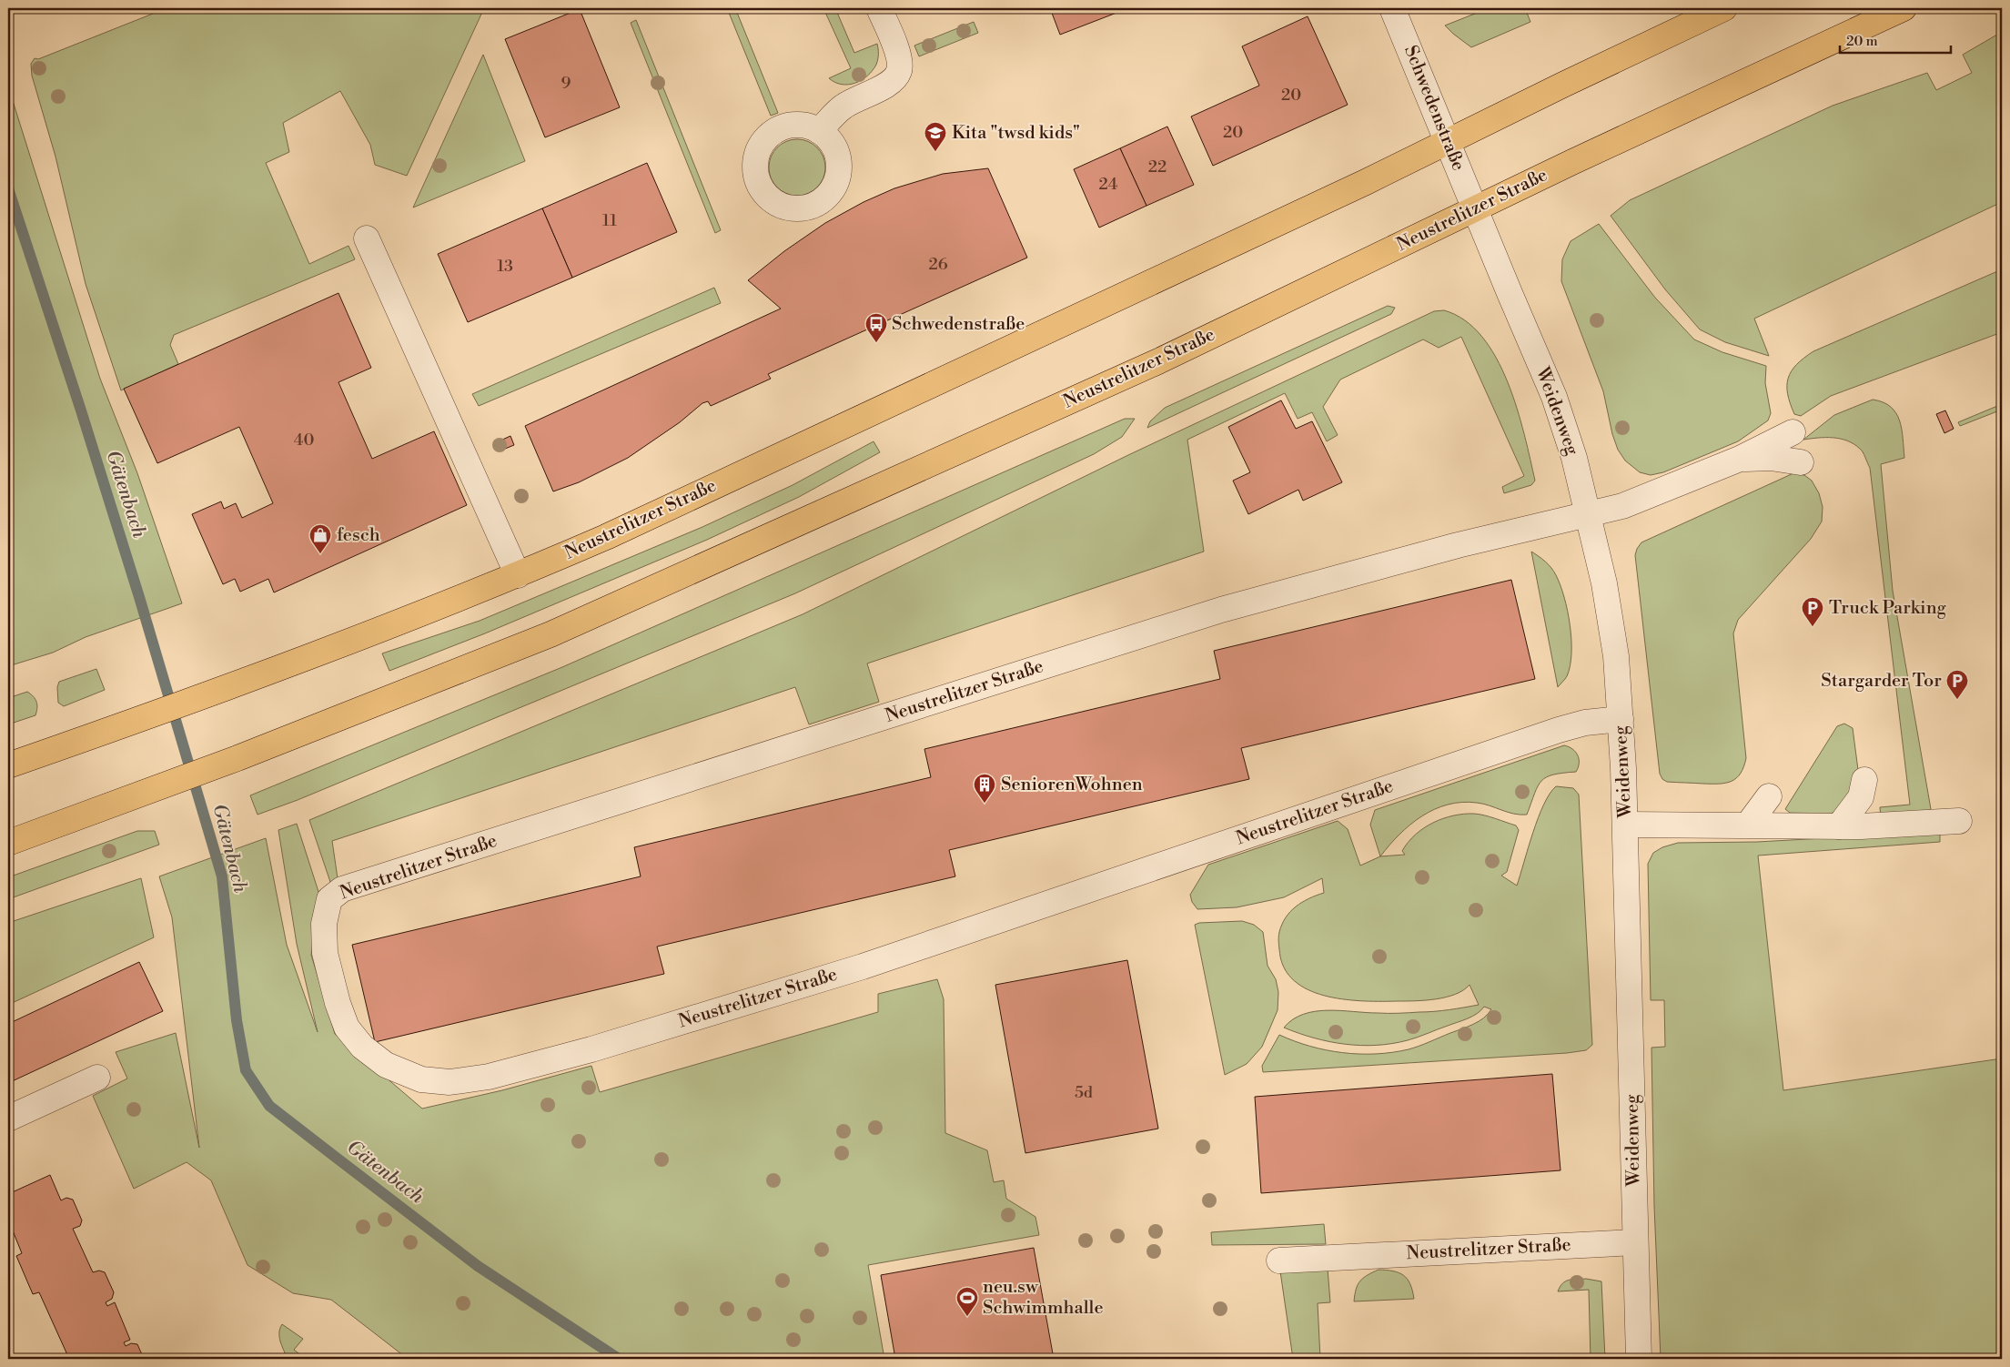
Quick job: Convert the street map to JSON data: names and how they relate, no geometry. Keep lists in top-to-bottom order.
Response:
{
  "streets": {
    "main road": ["Neustrelitzer Straße"],
    "street": ["Schwedenstraße", "Weidenweg"]
  },
  "crossings": [
    ["Schwedenstraße", "Neustrelitzer Straße"],
    ["Schwedenstraße", "Weidenweg"],
    ["Neustrelitzer Straße", "Weidenweg"]
  ],
  "water": ["Gätenbach"],
  "places": {
    "school or university": ["Kita \"twsd kids\""],
    "bus stop": ["Schwedenstraße"],
    "shop": ["fesch"],
    "parking": ["Truck Parking", "Stargarder Tor"],
    "building": ["SeniorenWohnen"],
    "sports": ["neu.sw Schwimmhalle"]
  },
  "house_numbers": [
    "9",
    "20",
    "20",
    "22",
    "24",
    "11",
    "26",
    "13",
    "40",
    "5d"
  ],
  "scale_bar": "20 m"
}
